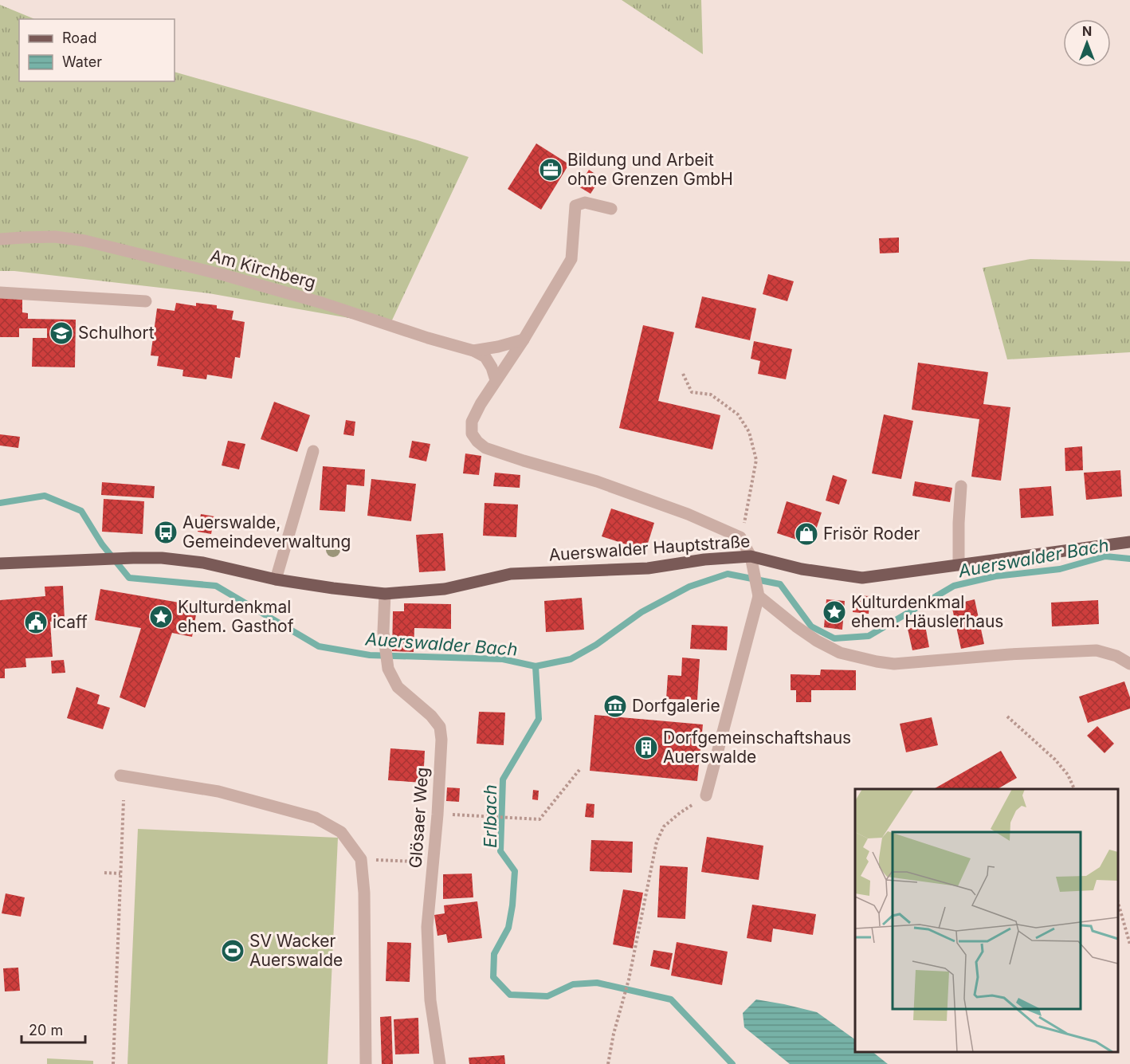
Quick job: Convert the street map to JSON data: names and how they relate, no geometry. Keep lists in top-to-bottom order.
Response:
{
  "streets": {
    "main road": ["Auerswalder Hauptstraße"],
    "street": ["Am Kirchberg", "Glösaer Weg"]
  },
  "crossings": [
    ["Auerswalder Hauptstraße", "Glösaer Weg"]
  ],
  "water": ["Auerswalder Bach", "Erlbach"],
  "places": {
    "office": ["Bildung und Arbeit ohne Grenzen GmbH"],
    "school or university": ["Schulhort"],
    "bus stop": ["Auerswalde, Gemeindeverwaltung"],
    "shop": ["Frisör Roder"],
    "place": ["Kulturdenkmal ehem. Häuslerhaus", "Kulturdenkmal ehem. Gasthof"],
    "public building": ["icaff"],
    "museum": ["Dorfgalerie"],
    "building": ["Dorfgemeinschaftshaus Auerswalde"],
    "sports": ["SV Wacker Auerswalde"]
  },
  "legend": ["Road", "Water"],
  "scale_bar": "20 m",
  "north": "top"
}
